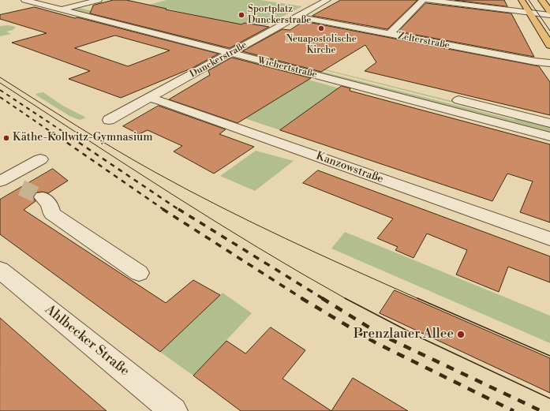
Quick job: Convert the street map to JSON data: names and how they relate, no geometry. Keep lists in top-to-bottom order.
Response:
{
  "streets": {
    "street": [
      "Zelterstraße",
      "Dunckerstraße",
      "Wichertstraße",
      "Kanzowstraße",
      "Ahlbecker Straße"
    ]
  },
  "crossings": [
    ["Zelterstraße", "Dunckerstraße"],
    ["Dunckerstraße", "Wichertstraße"],
    ["Dunckerstraße", "Kanzowstraße"]
  ],
  "places": [
    "Sportplatz Dunckerstraße",
    "Neuapostolische Kirche",
    "Käthe-Kollwitz-Gymnasium",
    "Prenzlauer Allee"
  ]
}
